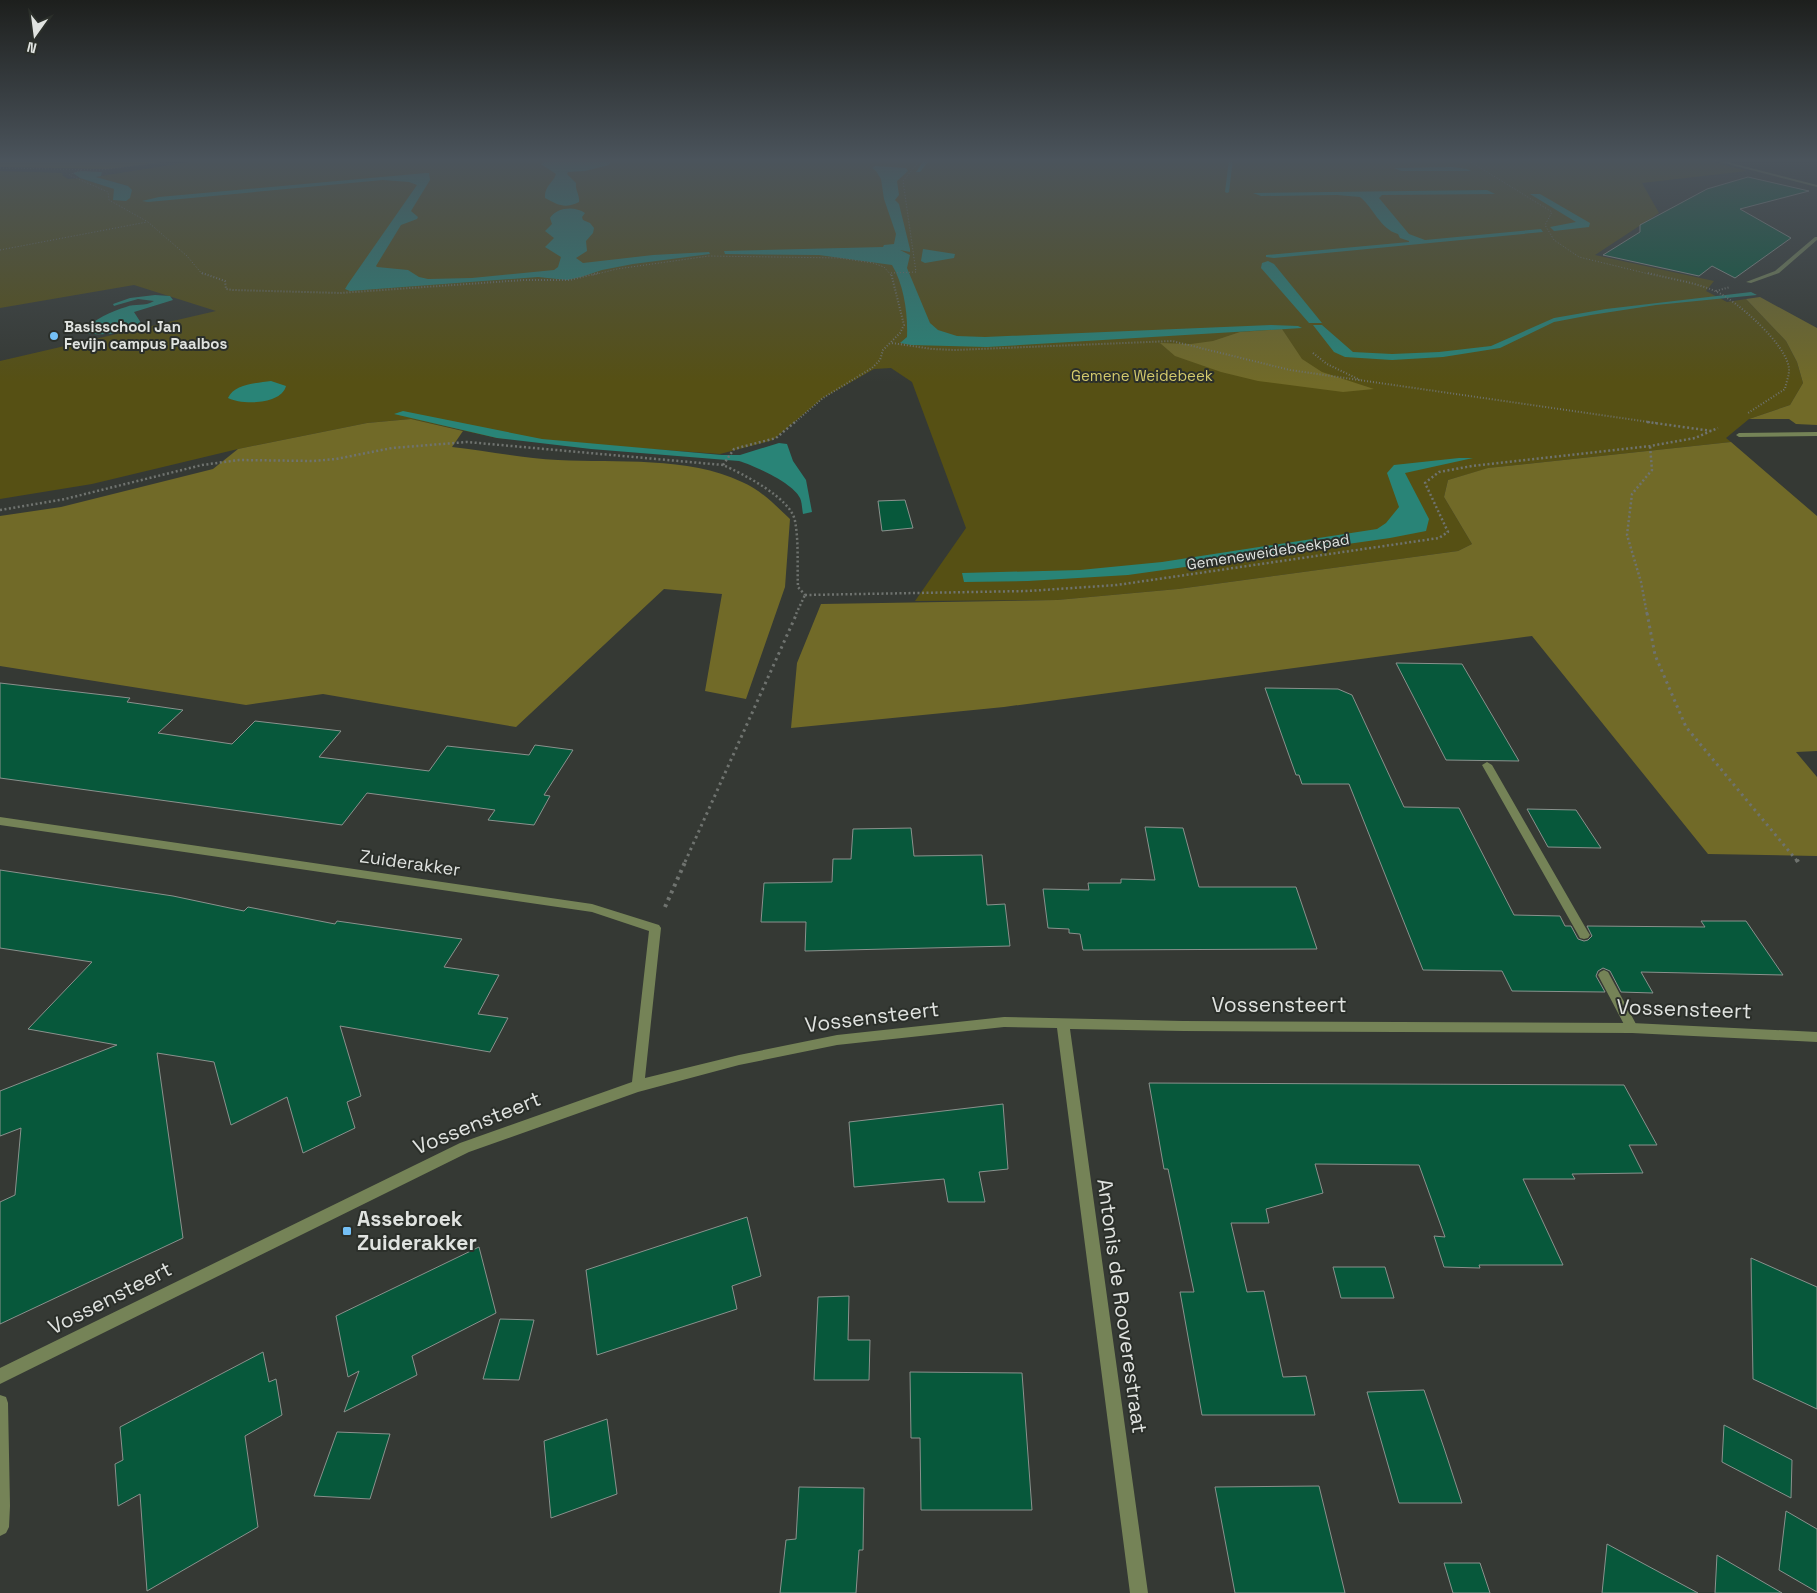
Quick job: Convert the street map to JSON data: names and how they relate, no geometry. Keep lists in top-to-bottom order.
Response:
{
  "streets": {
    "street": ["Zuiderakker", "Vossensteert", "Antonis de Rooverestraat"],
    "path": ["Gemeneweidebeekpad"]
  },
  "crossings": [
    ["Vossensteert", "Antonis de Rooverestraat"]
  ],
  "parks": ["Gemene Weidebeek"],
  "places": {
    "other": ["Basisschool Jan Fevijn campus Paalbos"],
    "transit": ["Assebroek Zuiderakker"]
  },
  "north": "bottom"
}
